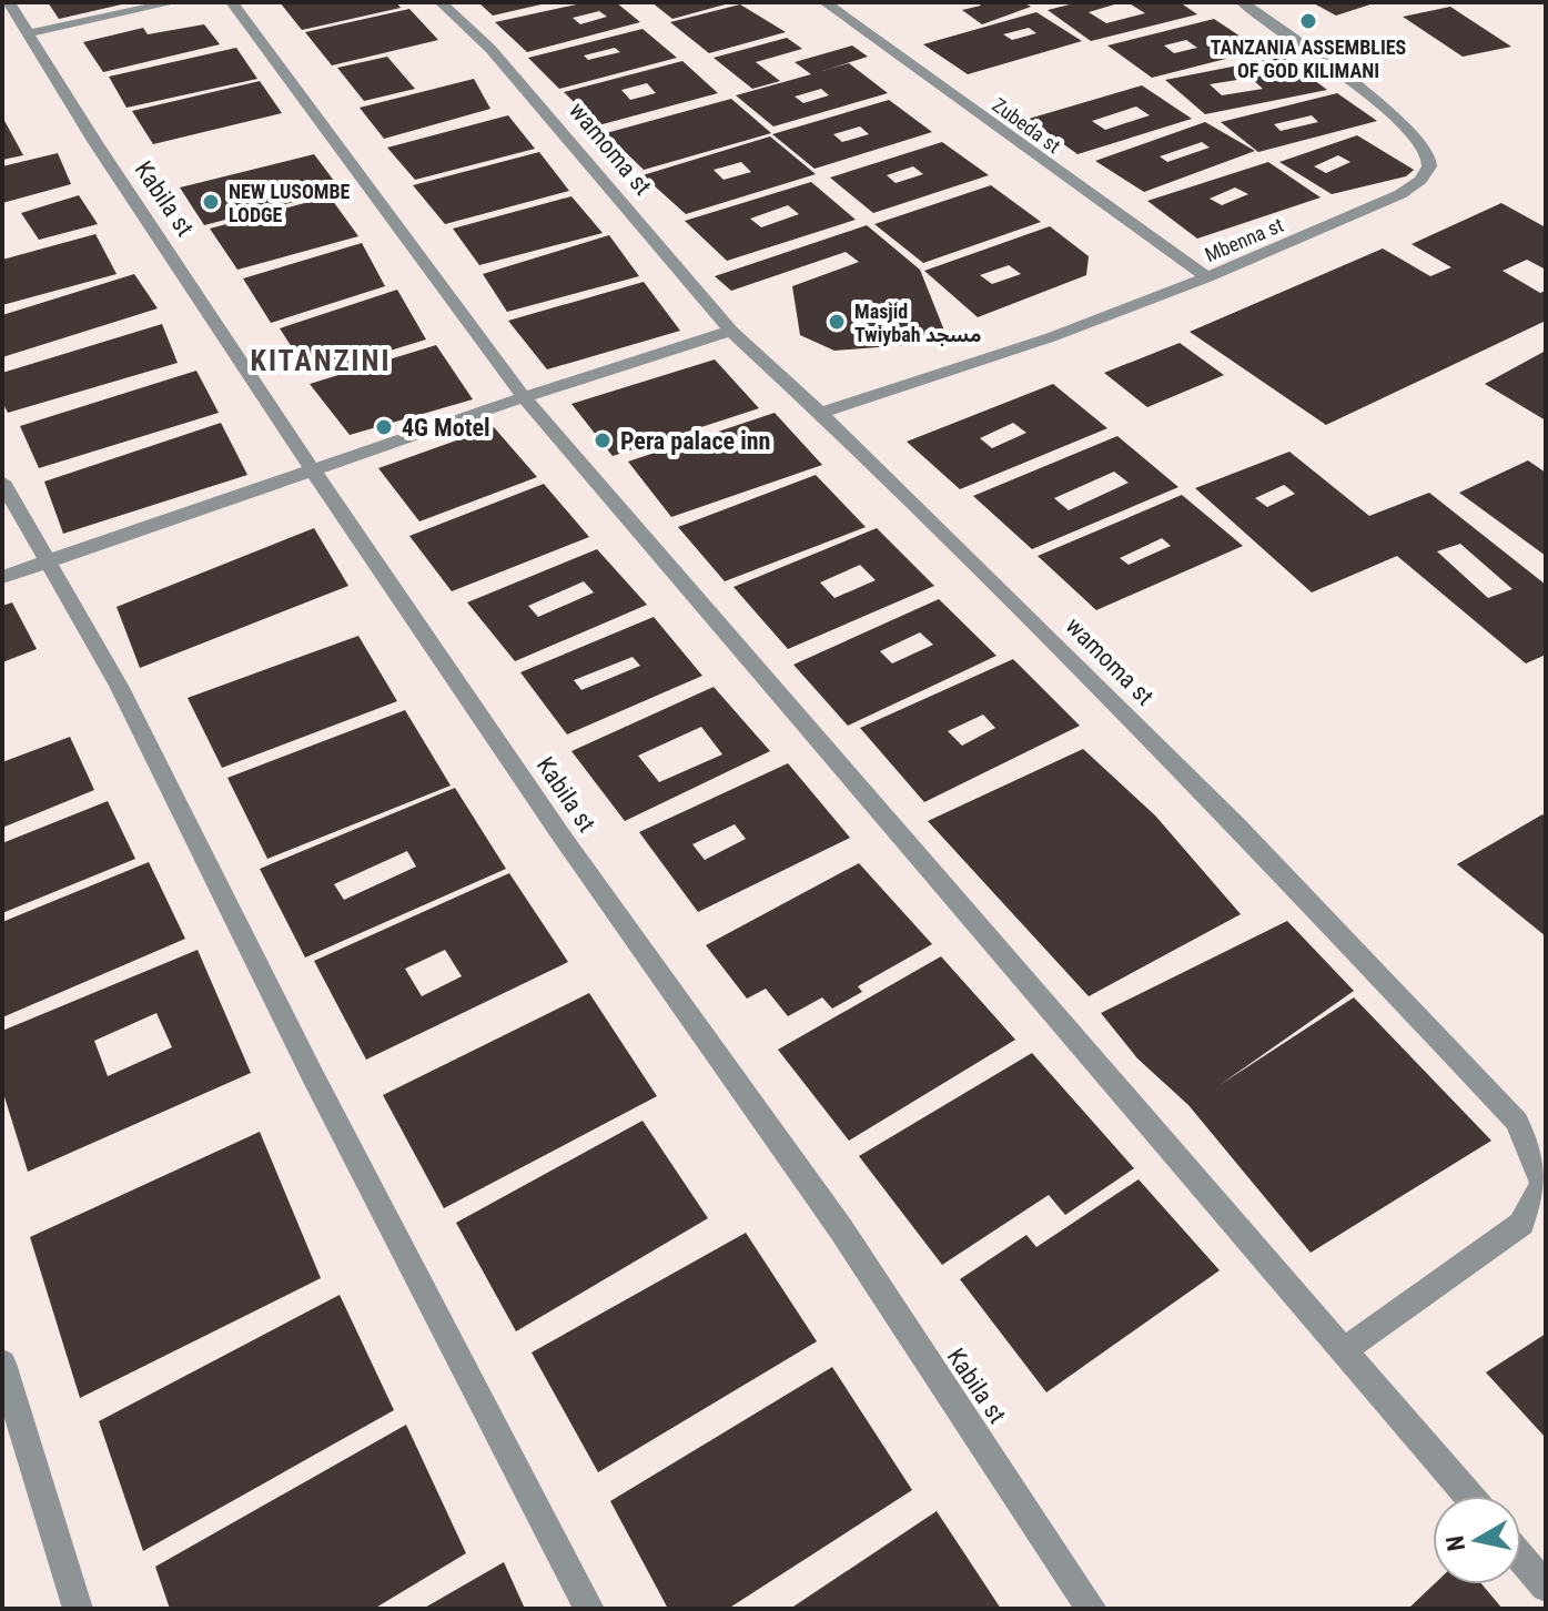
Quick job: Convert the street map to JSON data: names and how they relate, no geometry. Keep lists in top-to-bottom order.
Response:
{
  "streets": {
    "street": [
      "Zubeda st",
      "wamoma st",
      "Kabila st",
      "Mbenna st"
    ]
  },
  "crossings": [
    ["Zubeda st", "Mbenna st"],
    ["wamoma st", "Mbenna st"]
  ],
  "districts": ["KITANZINI"],
  "places": [
    "TANZANIA ASSEMBLIES OF GOD KILIMANI",
    "NEW LUSOMBE LODGE",
    "Masjid Twiybah مسجد",
    "4G Motel",
    "Pera palace inn"
  ],
  "north": "left"
}
